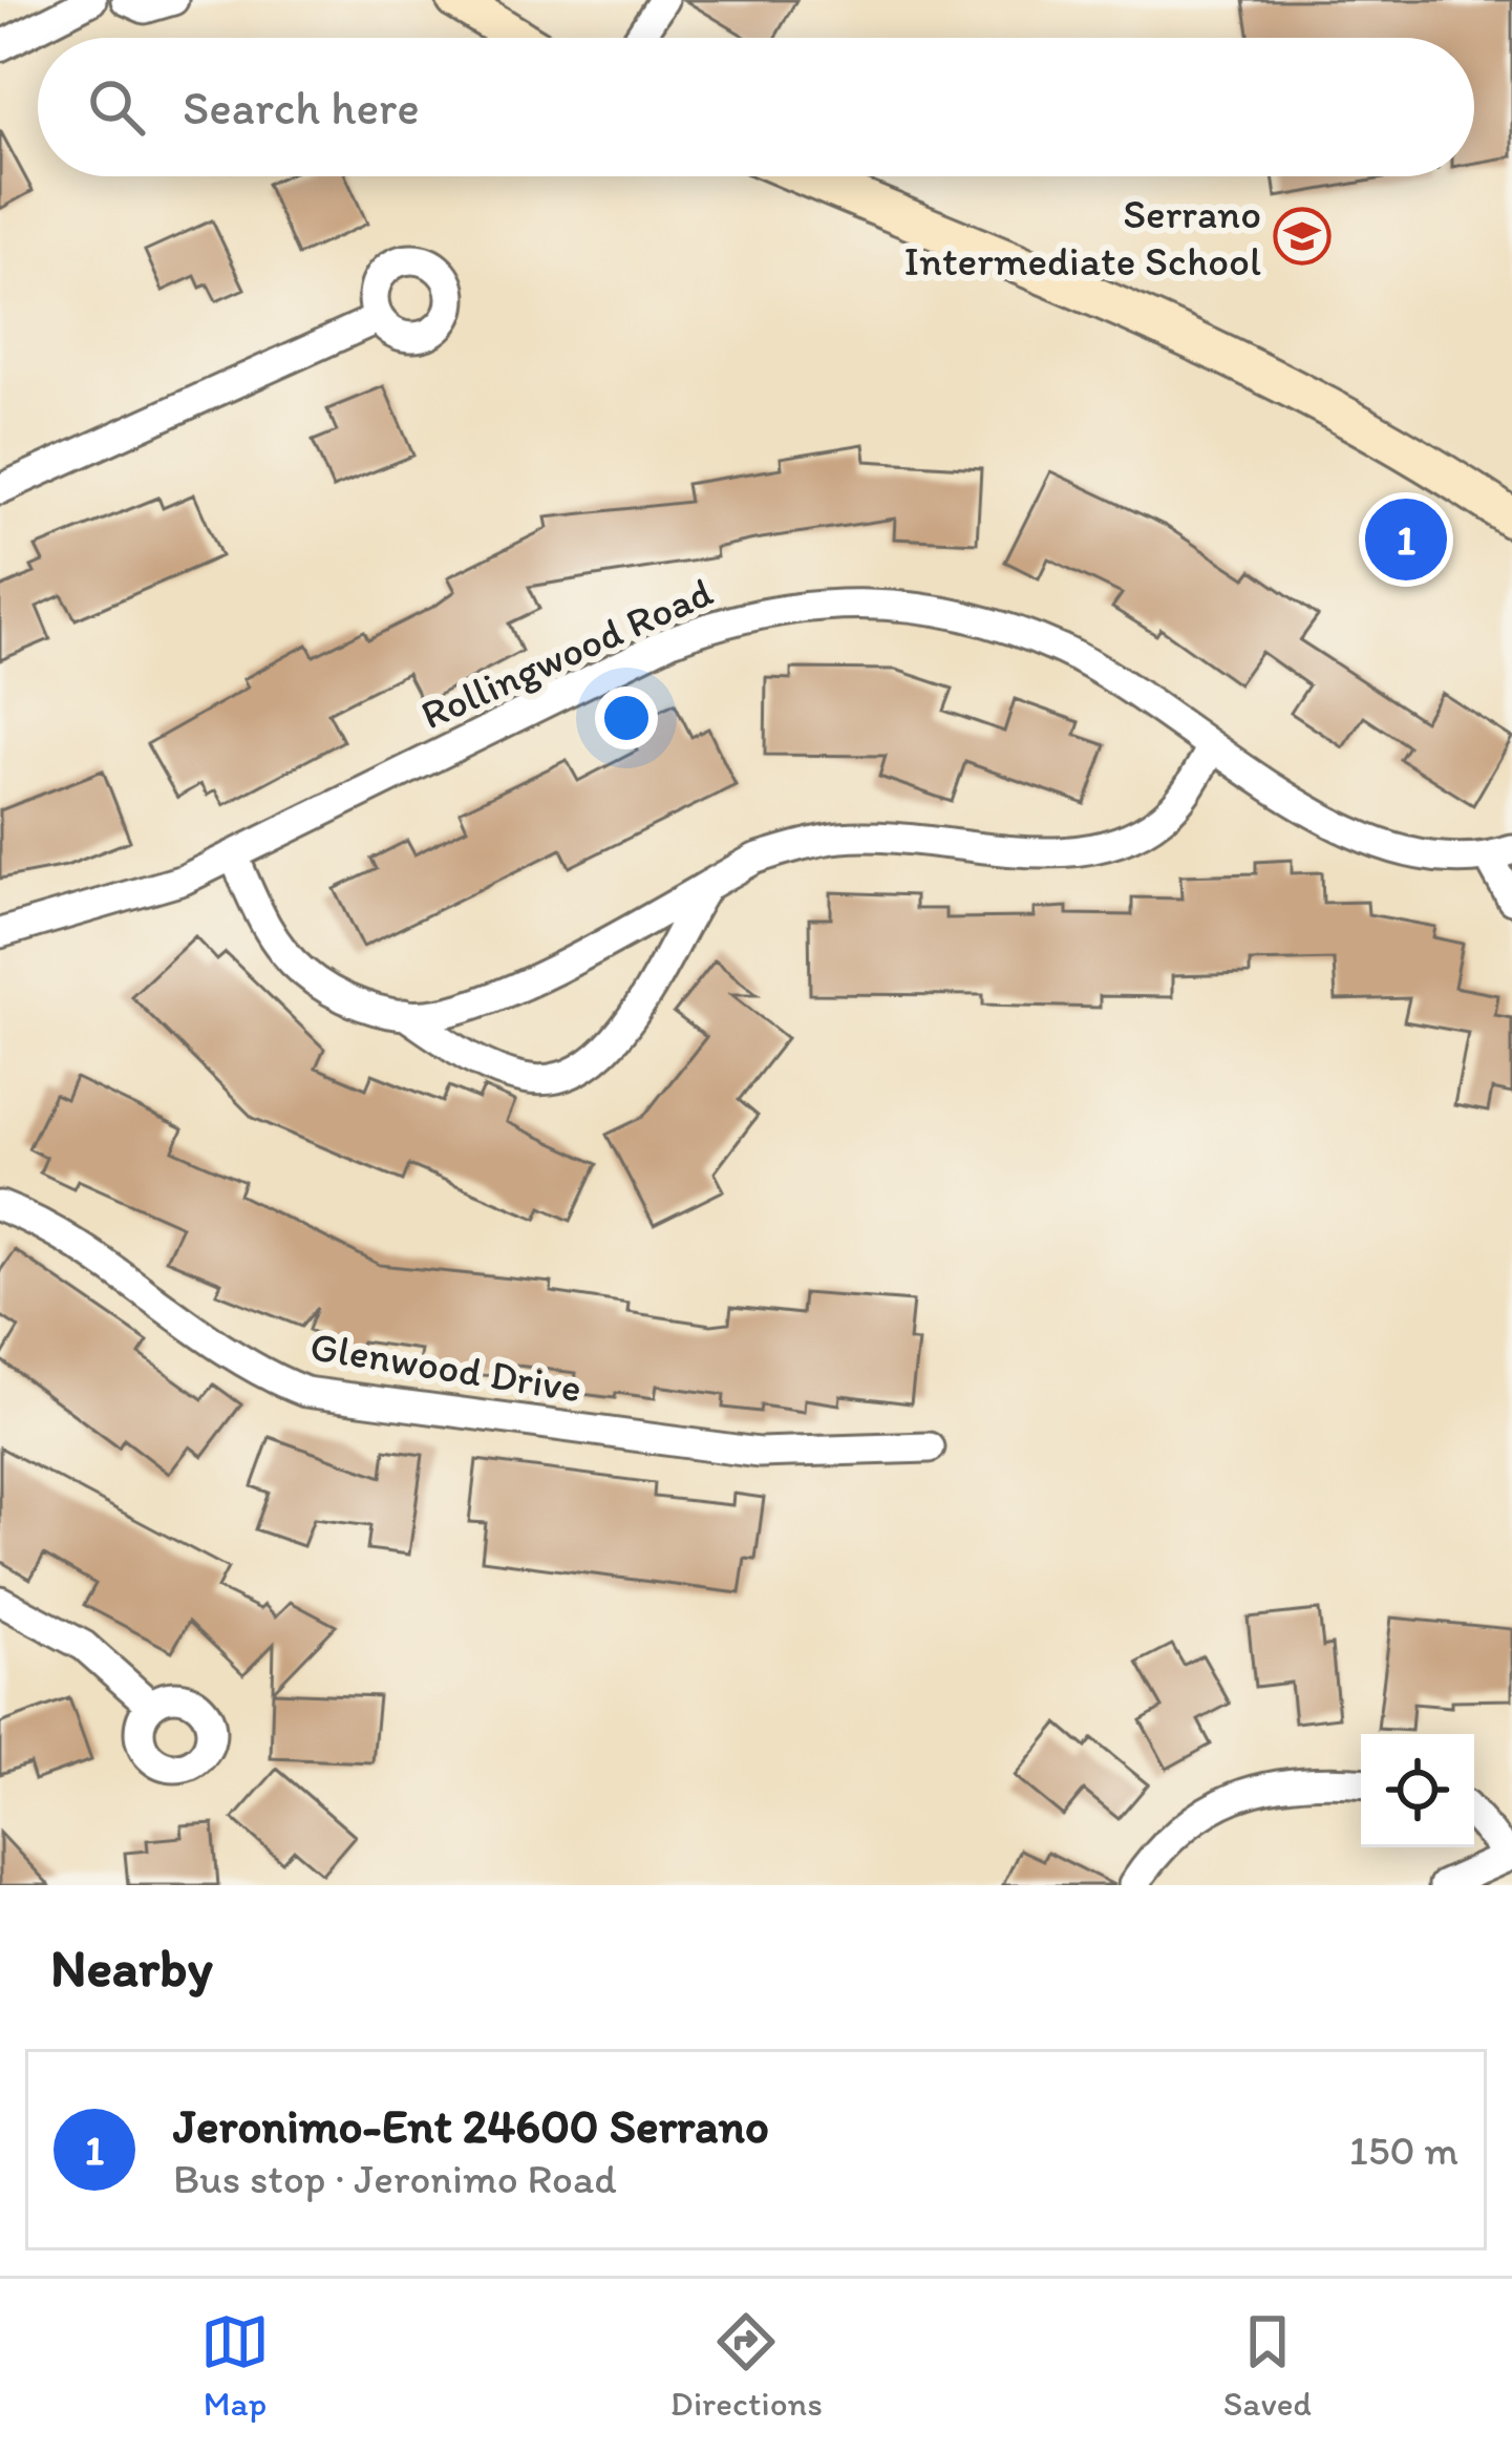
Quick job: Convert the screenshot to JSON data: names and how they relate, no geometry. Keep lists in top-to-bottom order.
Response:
{
  "streets": {
    "street": ["Rollingwood Road", "Glenwood Drive"]
  },
  "places": {
    "school or university": ["Serrano Intermediate School"]
  },
  "page": {
    "search": "Search here",
    "pins": "1",
    "heading": "Nearby",
    "list": [
      {
        "mark": "1",
        "name": "Jeronimo-Ent 24600 Serrano",
        "note": "Bus stop · Jeronimo Road",
        "value": "150 m"
      }
    ],
    "nav": ["Map", "Directions", "Saved"]
  }
}
